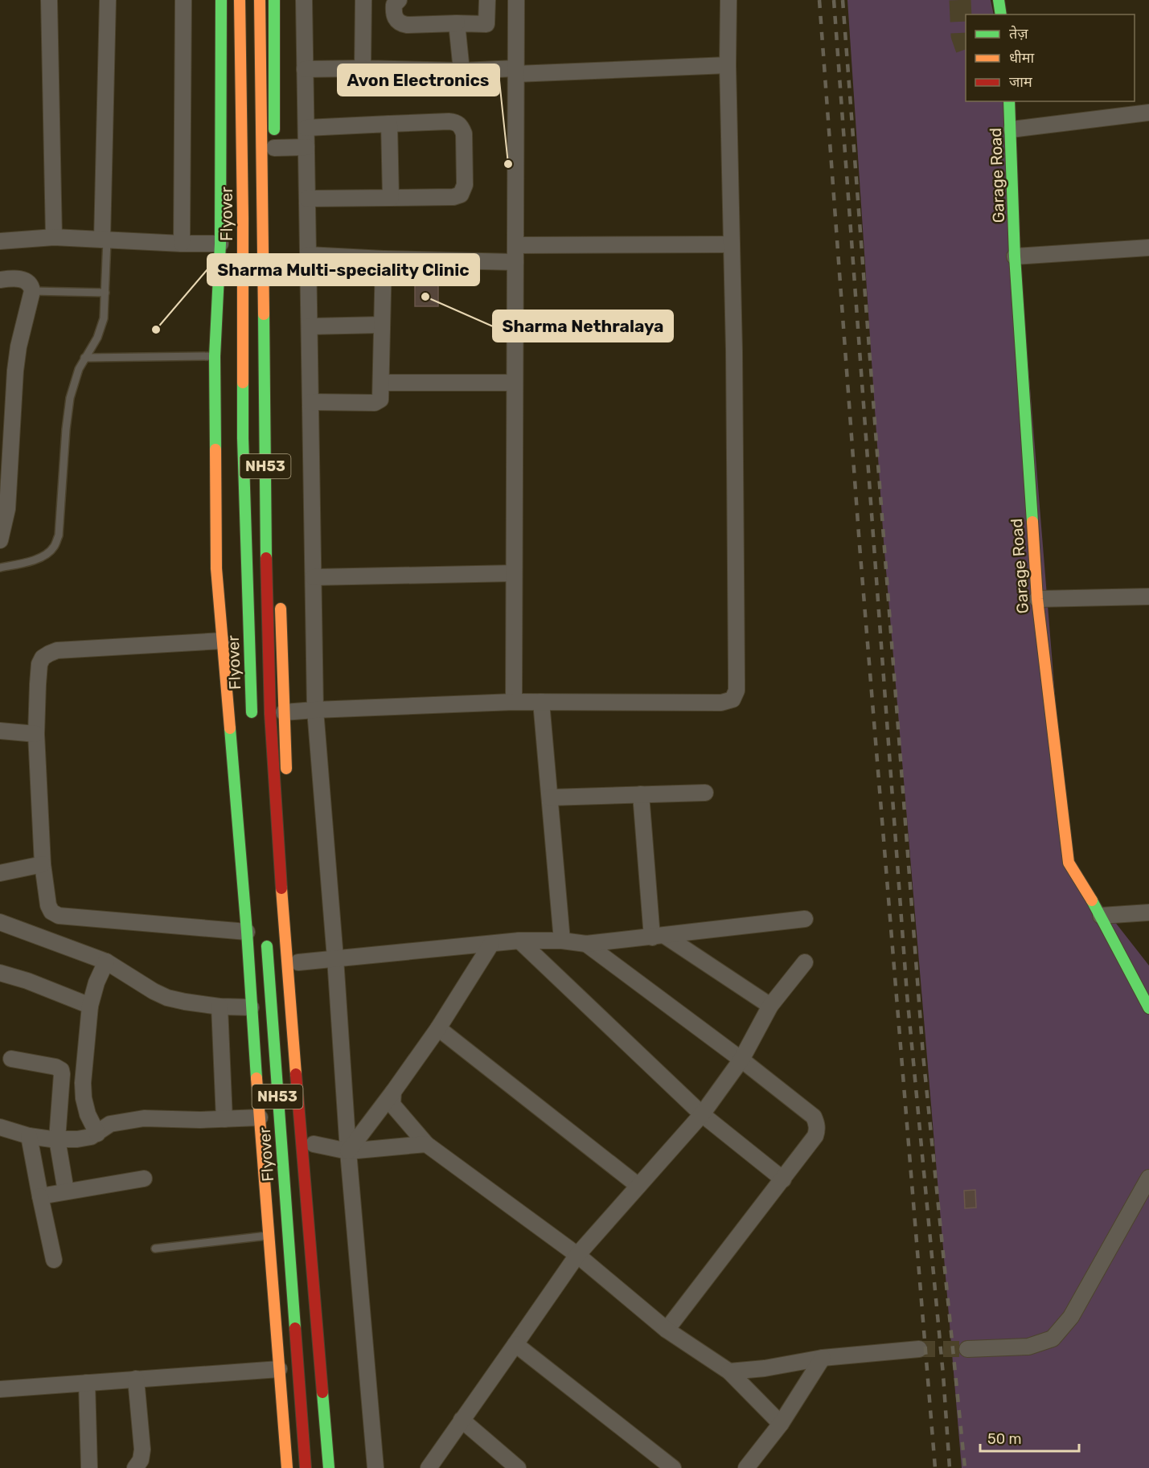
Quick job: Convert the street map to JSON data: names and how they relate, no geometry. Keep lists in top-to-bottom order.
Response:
{
  "streets": {
    "main road": ["Garage Road", "Flyover", "NH53"]
  },
  "crossings": [
    ["Flyover", "NH53"]
  ],
  "places": ["Avon Electronics", "Sharma Nethralaya", "Sharma Multi-speciality Clinic"],
  "legend": ["तेज़", "धीमा", "जाम"],
  "scale_bar": "50 m"
}
